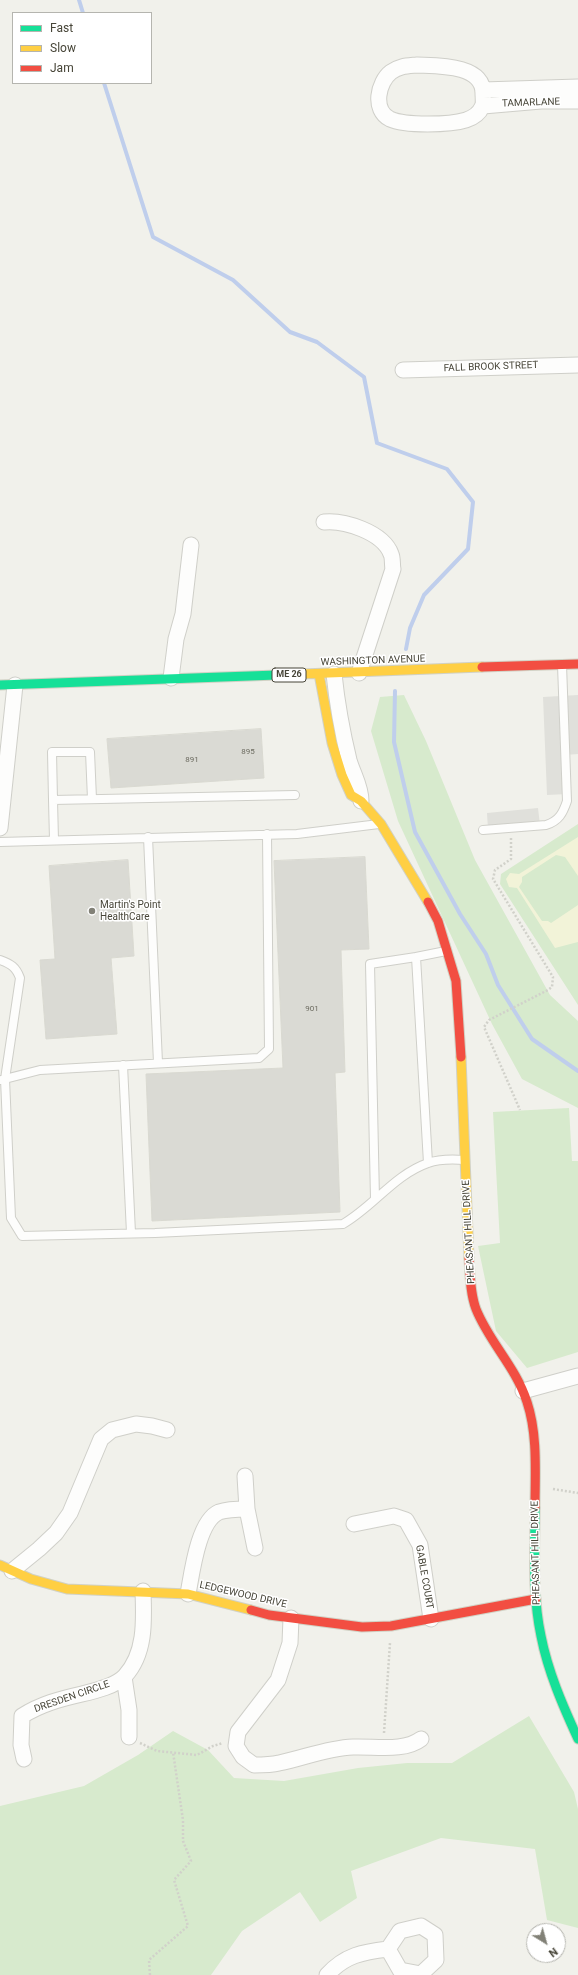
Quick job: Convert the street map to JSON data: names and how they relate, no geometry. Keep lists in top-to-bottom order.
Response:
{
  "streets": {
    "street": [
      "TAMARLANE",
      "FALL BROOK STREET",
      "WASHINGTON AVENUE",
      "ME 26",
      "PHEASANT HILL DRIVE",
      "GABLE COURT",
      "LEDGEWOOD DRIVE",
      "DRESDEN CIRCLE"
    ]
  },
  "crossings": [
    ["WASHINGTON AVENUE", "PHEASANT HILL DRIVE"],
    ["PHEASANT HILL DRIVE", "LEDGEWOOD DRIVE"],
    ["GABLE COURT", "LEDGEWOOD DRIVE"]
  ],
  "places": ["Martin's Point HealthCare"],
  "house_numbers": ["895", "891", "901"],
  "legend": ["Fast", "Slow", "Jam"],
  "north": "bottom right"
}
